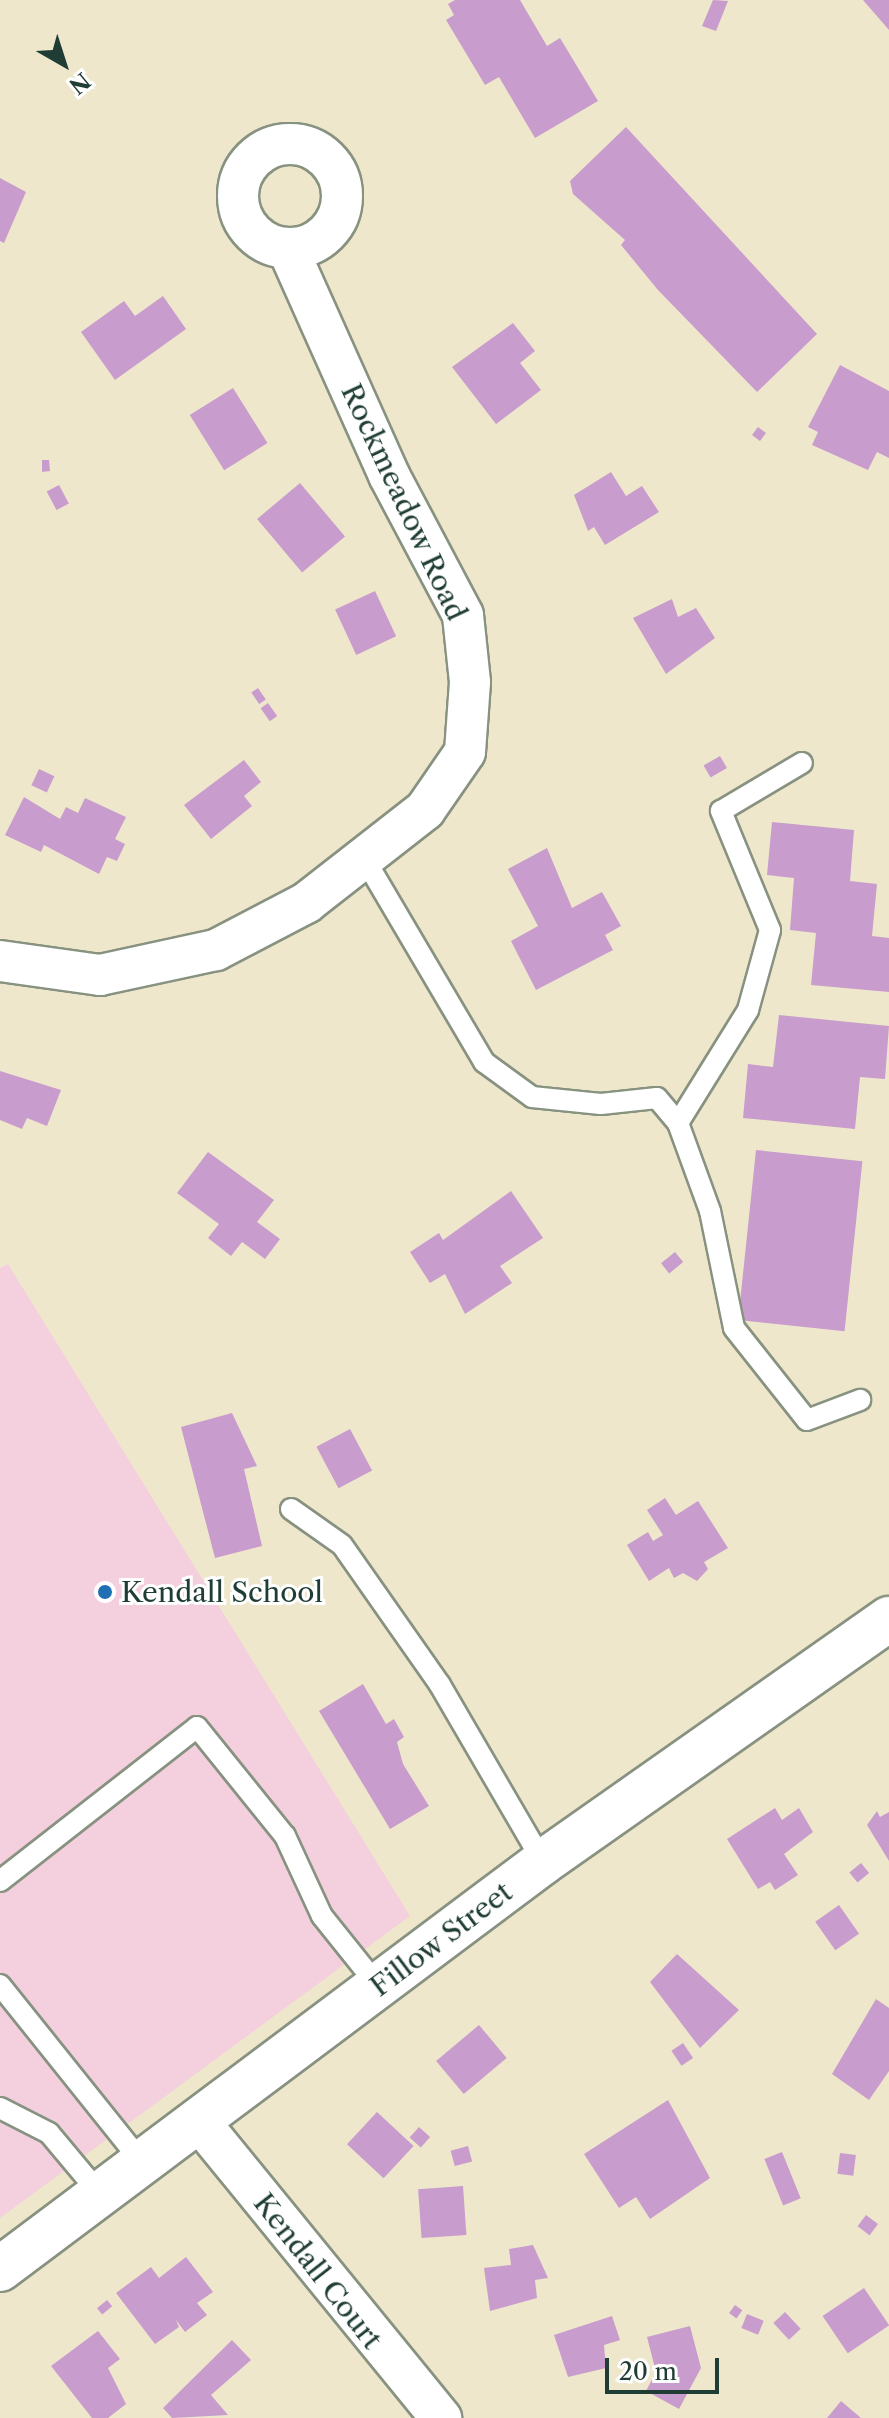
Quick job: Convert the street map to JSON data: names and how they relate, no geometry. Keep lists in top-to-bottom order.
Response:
{
  "streets": {
    "street": ["Rockmeadow Road", "Fillow Street", "Kendall Court"]
  },
  "crossings": [
    ["Fillow Street", "Kendall Court"]
  ],
  "places": ["Kendall School"],
  "scale_bar": "20 m",
  "north": "bottom right"
}
